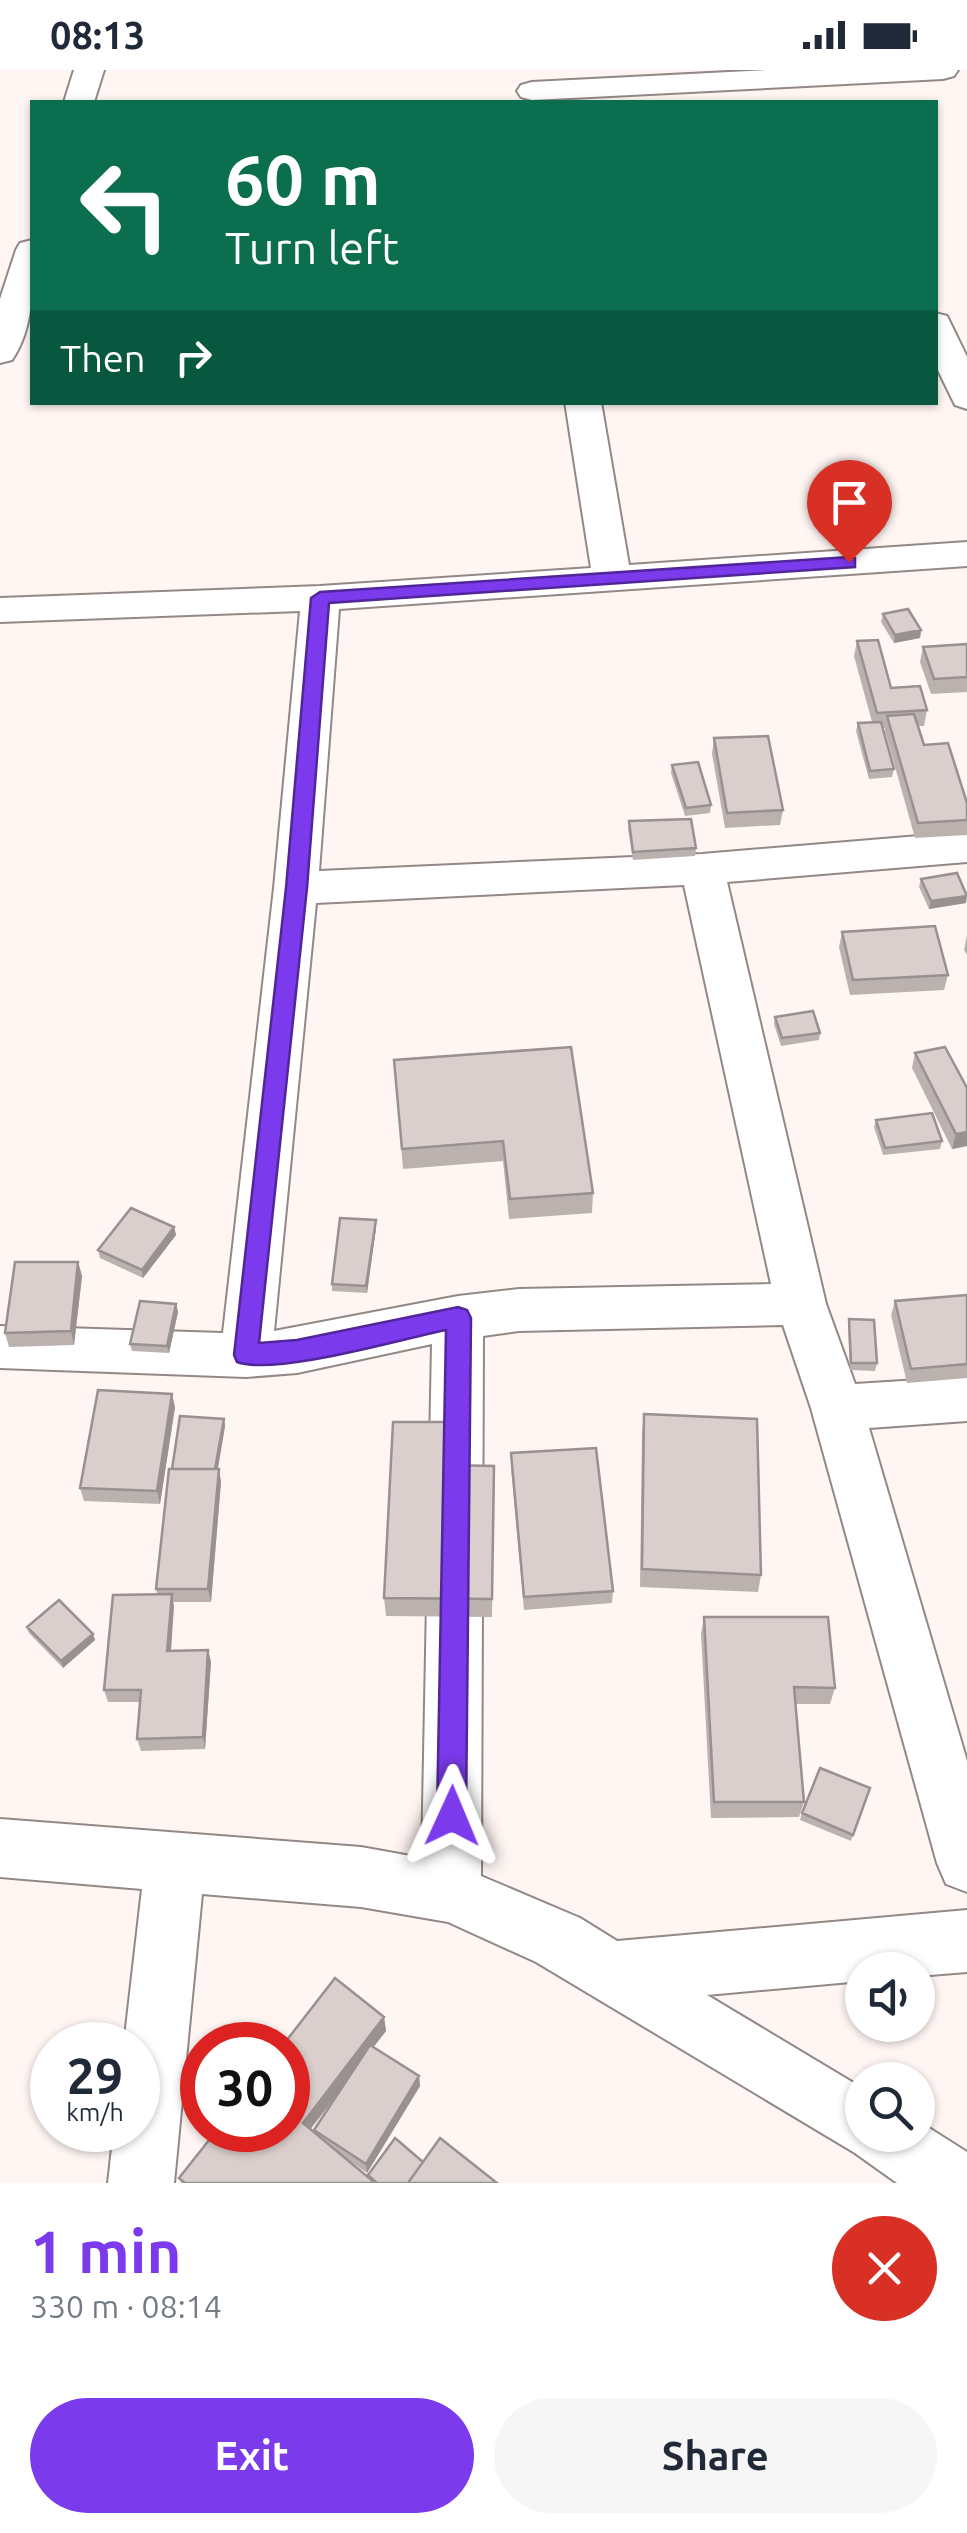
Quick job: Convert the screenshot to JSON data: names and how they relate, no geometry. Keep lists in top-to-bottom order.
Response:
{
  "page": {
    "status": "08:13",
    "turn": ["60 m", "Turn left"],
    "then": "Then",
    "speed": "29 km/h",
    "limit": "30",
    "heading": ["1 min", "330 m · 08:14"],
    "buttons": ["Exit", "Share"]
  }
}
